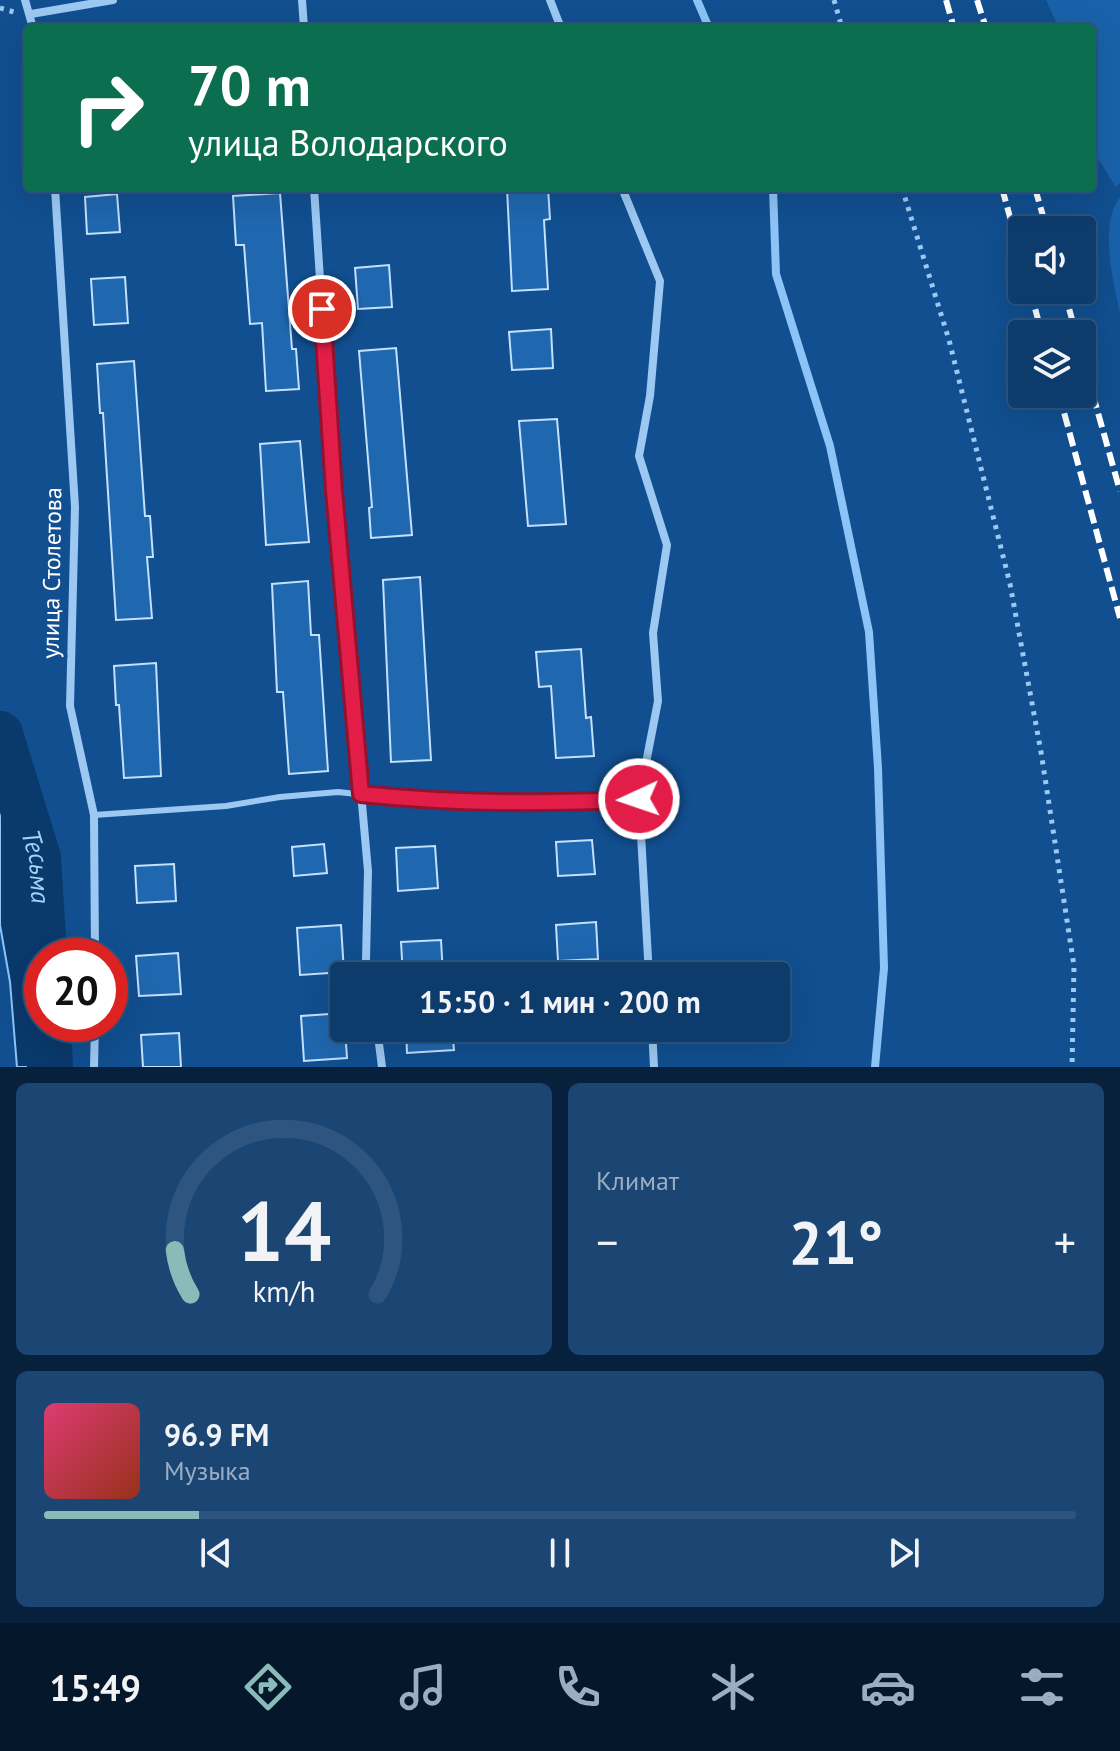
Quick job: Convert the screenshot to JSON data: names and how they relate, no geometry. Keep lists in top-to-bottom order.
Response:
{
  "streets": {
    "street": ["улица Столетова"]
  },
  "water": ["Тесьма"],
  "page": {
    "turn": ["70 m", "улица Володарского"],
    "limit": "20",
    "trip": "15:50 · 1 мин · 200 m",
    "tile": "Климат",
    "heat": ["−", "21°", "+"],
    "song": ["96.9 FM", "Музыка"],
    "tabs": "15:49",
    "gauge": ["14", "km/h"]
  }
}
